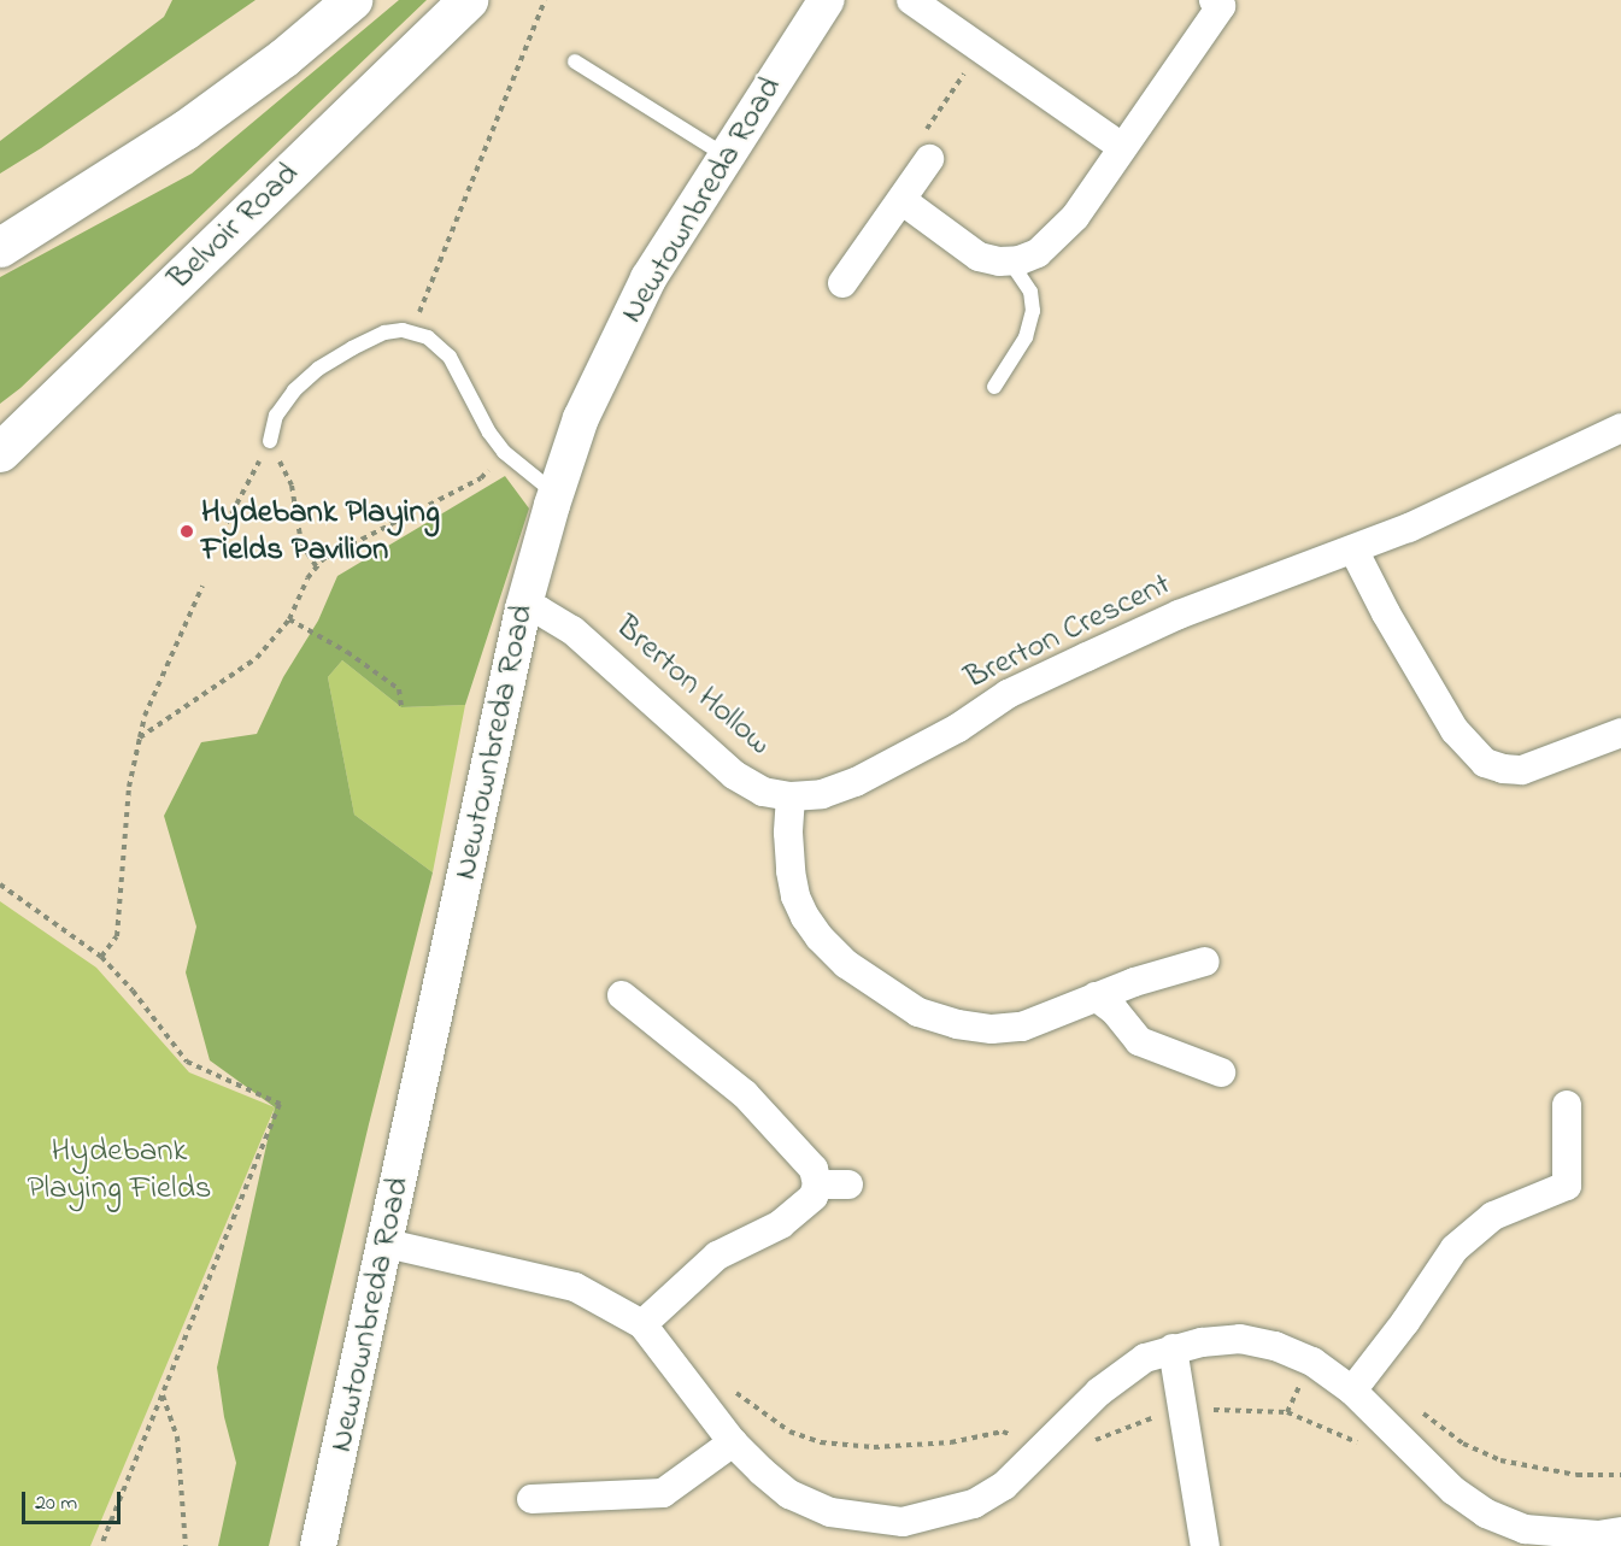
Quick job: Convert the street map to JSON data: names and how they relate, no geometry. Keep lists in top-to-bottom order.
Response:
{
  "streets": {
    "highway": ["Belvoir Road"],
    "street": ["Newtownbreda Road", "Brerton Crescent", "Brerton Hollow"]
  },
  "crossings": [
    ["Newtownbreda Road", "Brerton Hollow"],
    ["Brerton Crescent", "Brerton Hollow"]
  ],
  "parks": ["Hydebank Playing Fields"],
  "places": ["Hydebank Playing Fields Pavilion"],
  "scale_bar": "20 m"
}
